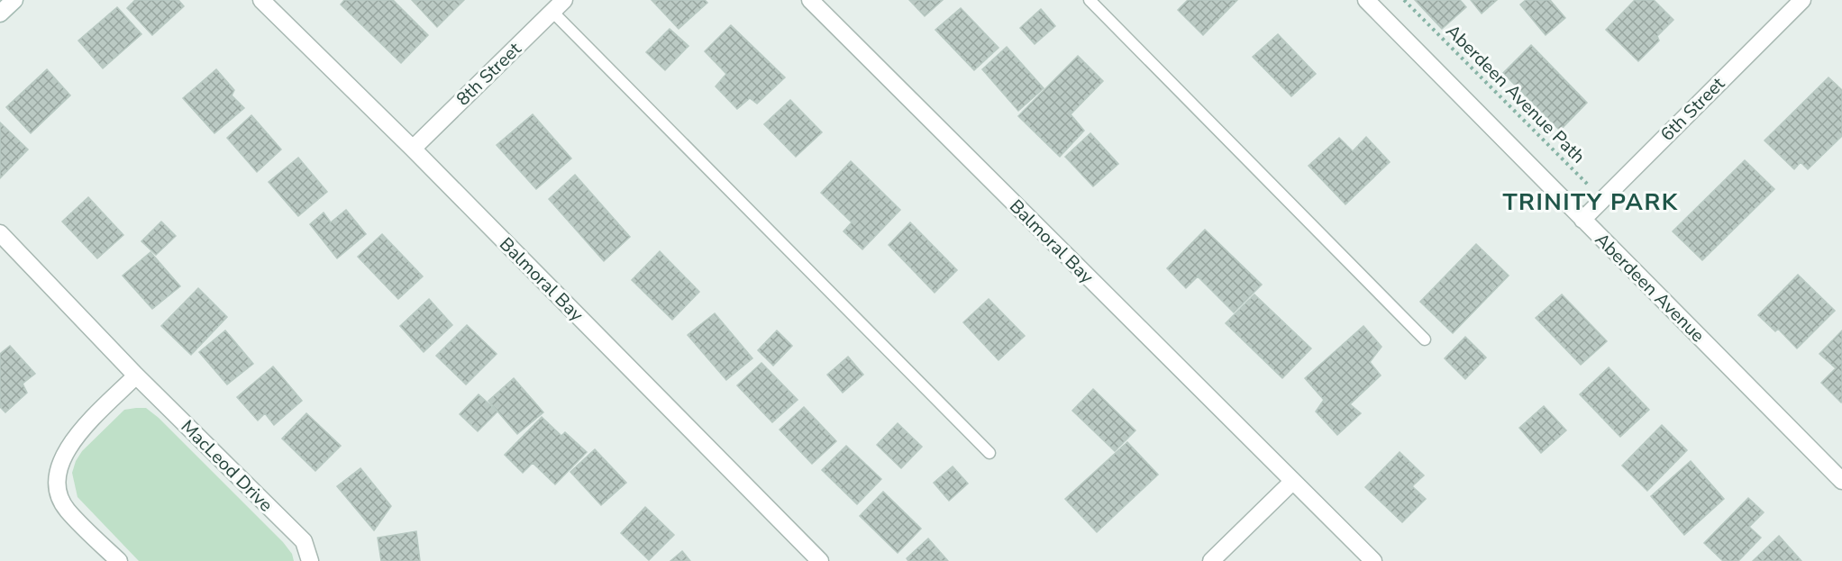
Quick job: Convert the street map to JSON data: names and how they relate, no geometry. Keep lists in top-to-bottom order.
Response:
{
  "streets": {
    "street": [
      "8th Street",
      "6th Street",
      "Balmoral Bay",
      "Aberdeen Avenue",
      "MacLeod Drive"
    ],
    "path": ["Aberdeen Avenue Path"]
  },
  "crossings": [
    ["8th Street", "Balmoral Bay"],
    ["6th Street", "Aberdeen Avenue"]
  ],
  "districts": ["TRINITY PARK"]
}
